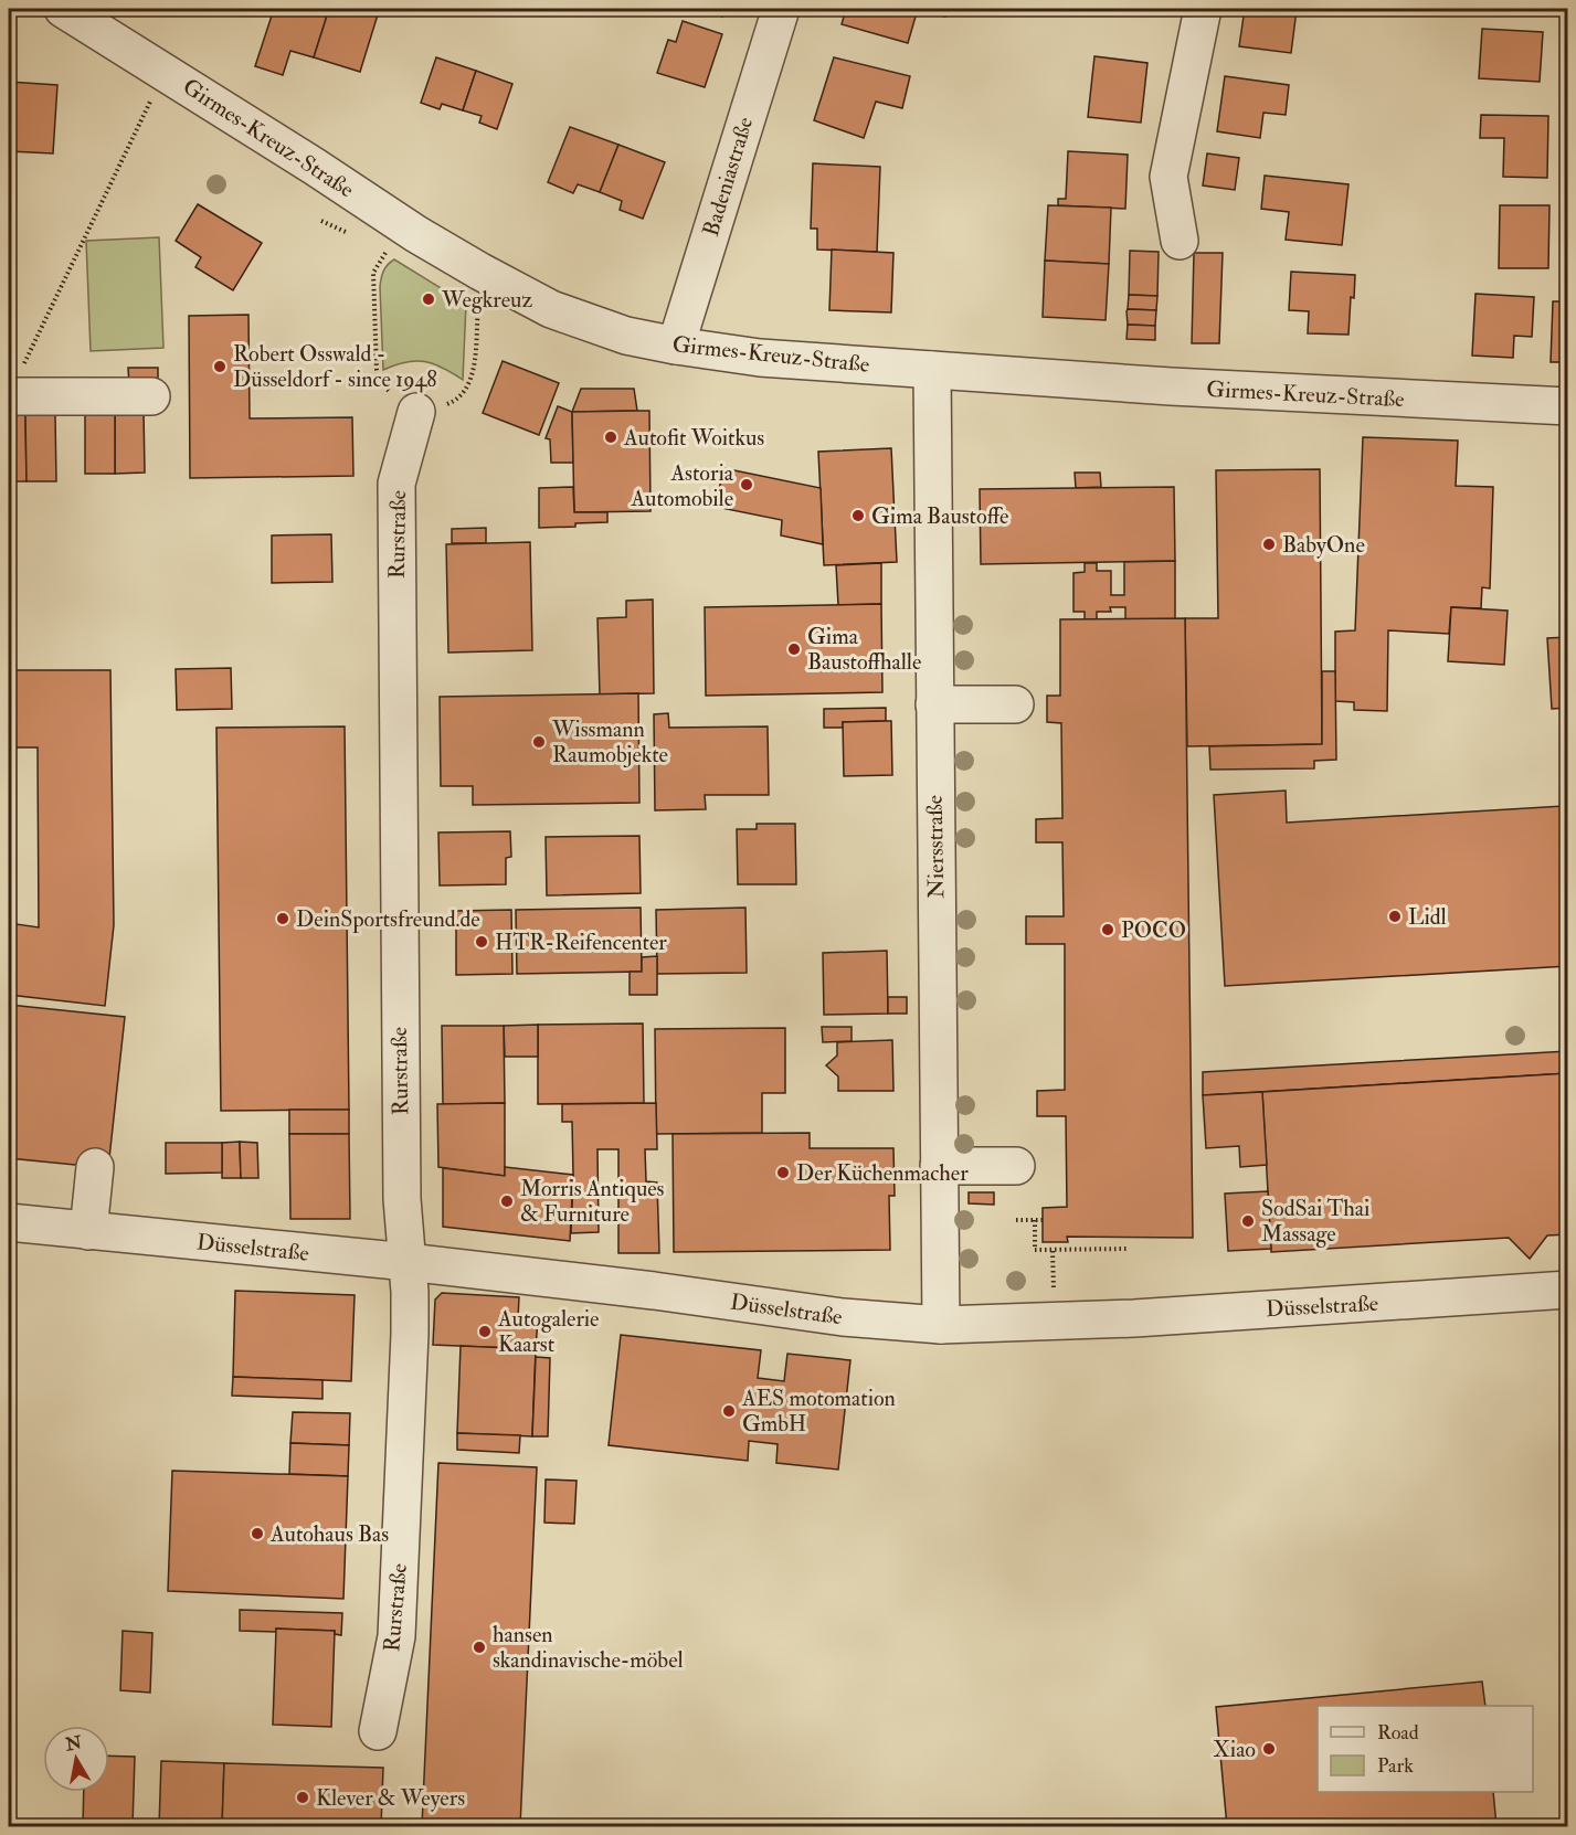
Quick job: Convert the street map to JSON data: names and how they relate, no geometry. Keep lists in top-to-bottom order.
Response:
{
  "streets": {
    "street": [
      "Girmes-Kreuz-Straße",
      "Badeniastraße",
      "Rurstraße",
      "Niersstraße",
      "Düsselstraße"
    ]
  },
  "crossings": [
    ["Girmes-Kreuz-Straße", "Badeniastraße"],
    ["Girmes-Kreuz-Straße", "Niersstraße"],
    ["Rurstraße", "Düsselstraße"],
    ["Niersstraße", "Düsselstraße"]
  ],
  "places": [
    "Wegkreuz",
    "Robert Osswald - Düsseldorf - since 1948",
    "Autofit Woitkus",
    "Astoria Automobile",
    "Gima Baustoffe",
    "BabyOne",
    "Gima Baustoffhalle",
    "Wissmann Raumobjekte",
    "Lidl",
    "DeinSportsfreund.de",
    "POCO",
    "HTR-Reifencenter",
    "Der Küchenmacher",
    "Morris Antiques & Furniture",
    "SodSai Thai Massage",
    "Autogalerie Kaarst",
    "AES motomation GmbH",
    "Autohaus Bas",
    "hansen skandinavische-möbel",
    "Xiao",
    "Klever & Weyers"
  ],
  "legend": ["Road", "Park"],
  "north": "top"
}
